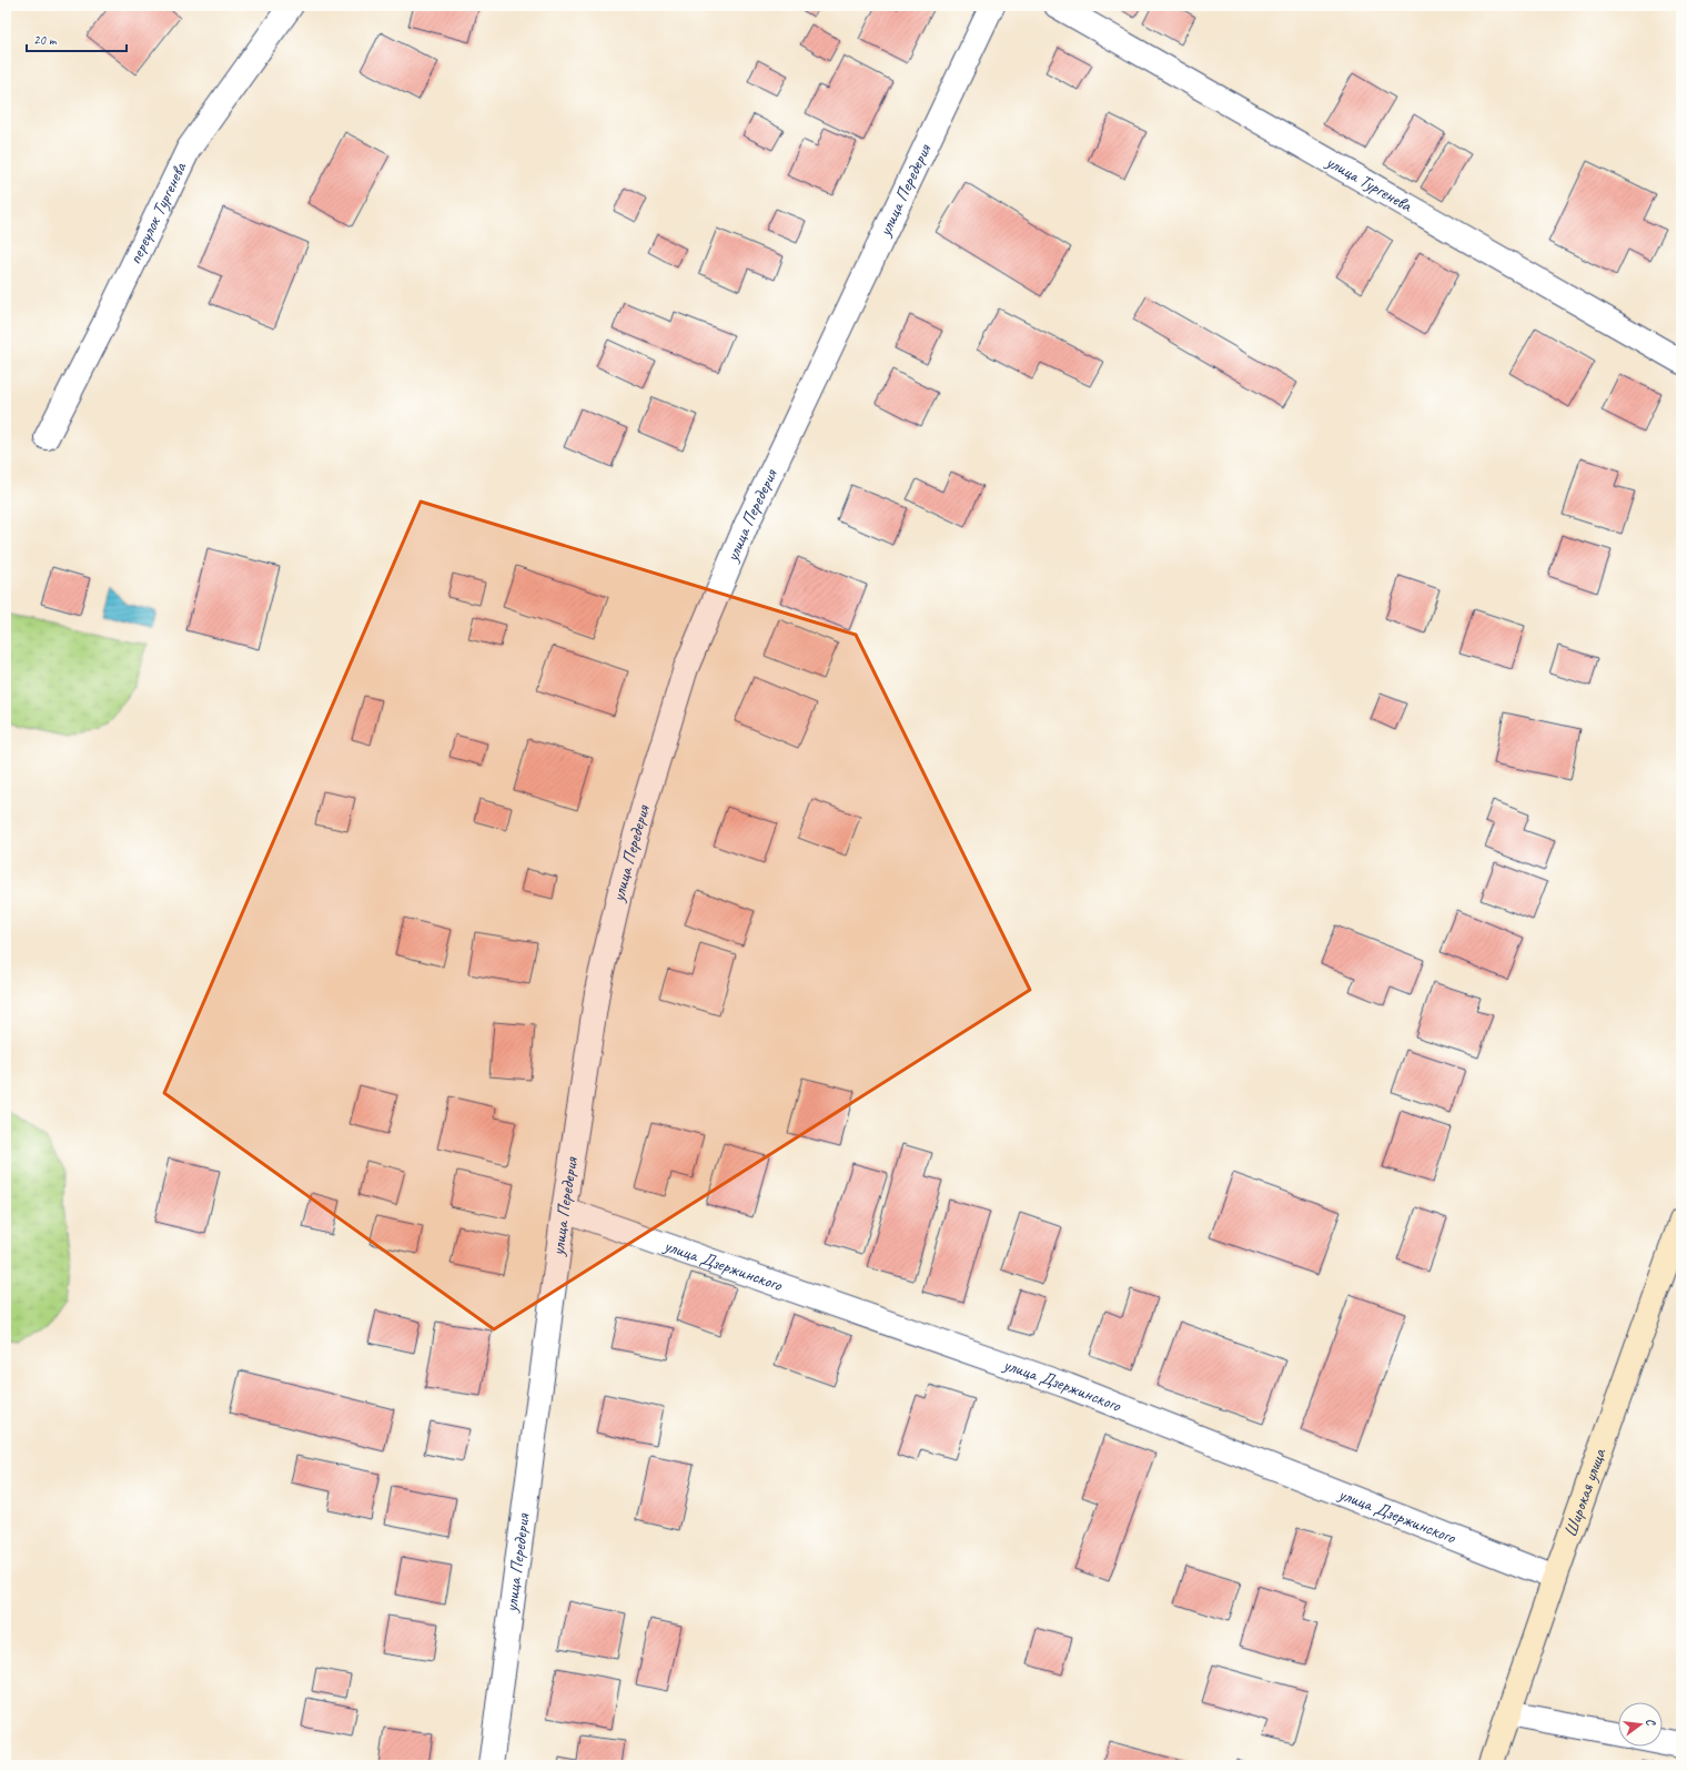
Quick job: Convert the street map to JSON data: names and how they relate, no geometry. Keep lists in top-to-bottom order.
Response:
{
  "streets": {
    "street": [
      "улица Тургенева",
      "улица Передерия",
      "переулок Тургенева",
      "улица Дзержинского",
      "Широкая улица"
    ]
  },
  "crossings": [
    ["улица Передерия", "улица Дзержинского"],
    ["улица Дзержинского", "Широкая улица"]
  ],
  "scale_bar": "20 m",
  "north": "right"
}
